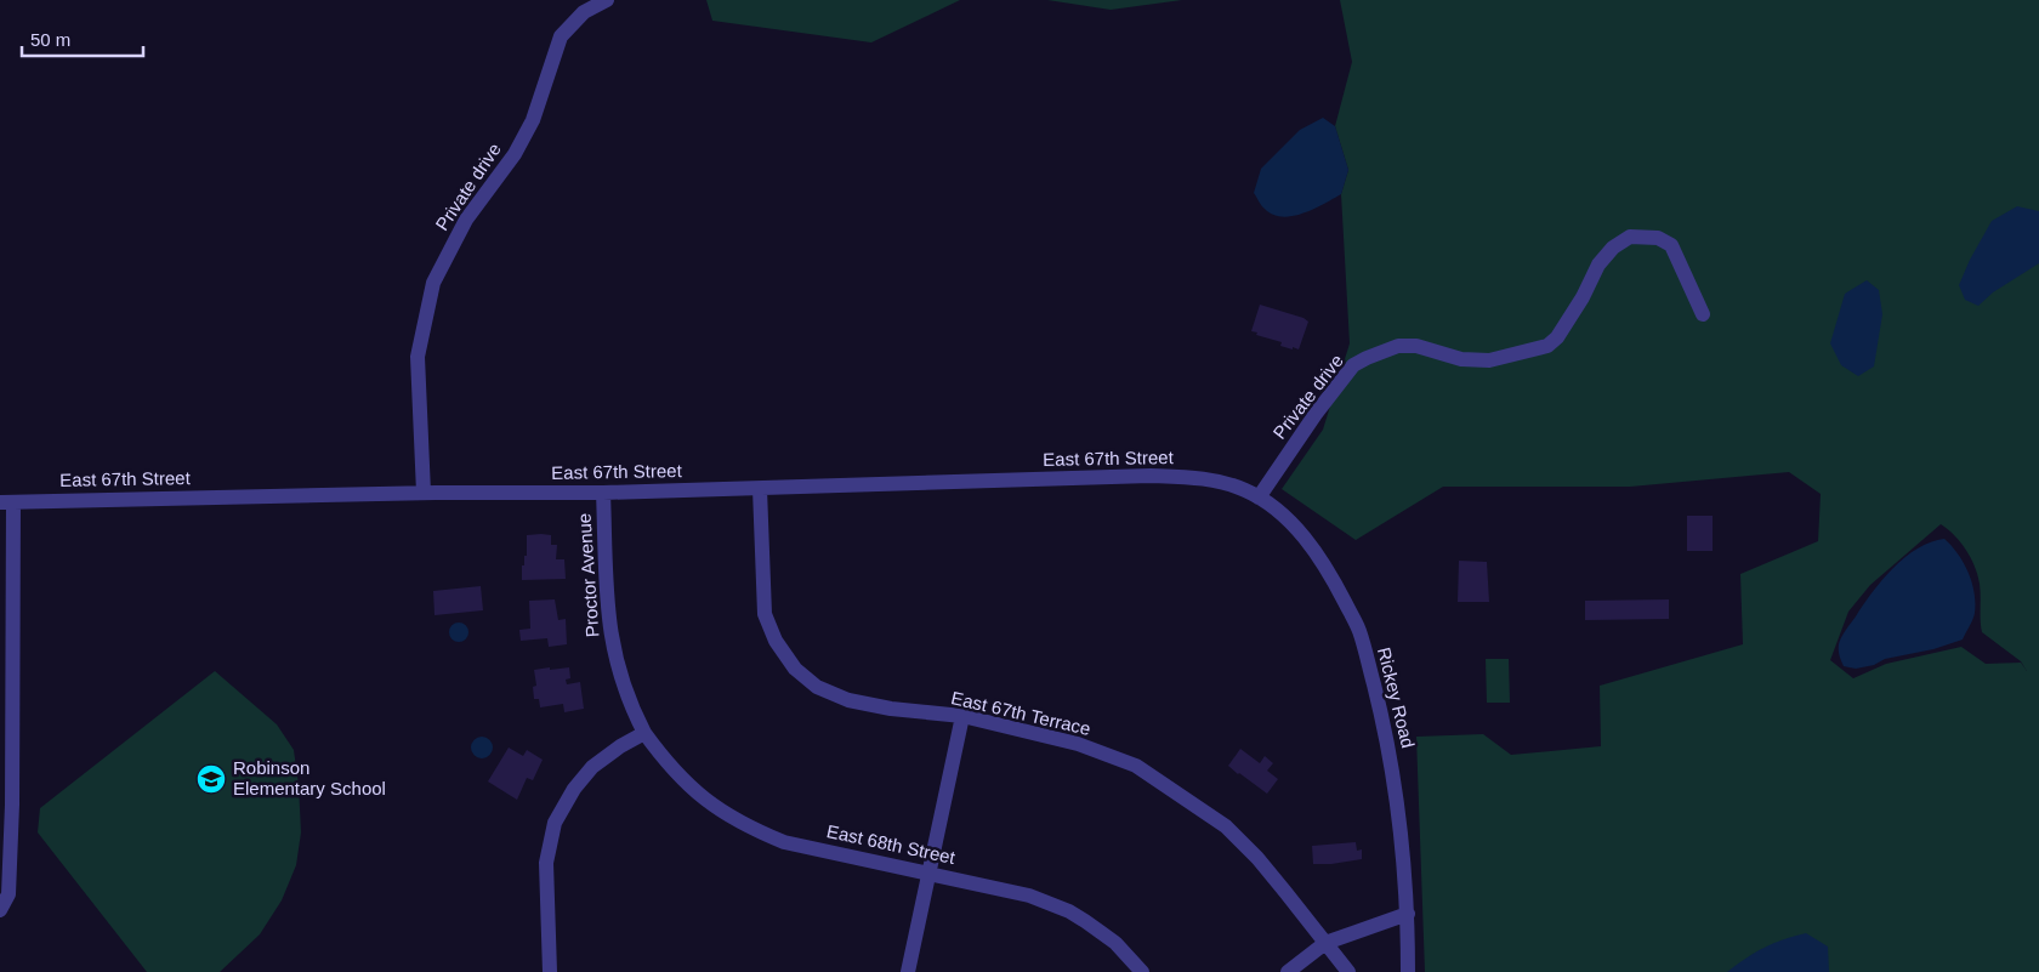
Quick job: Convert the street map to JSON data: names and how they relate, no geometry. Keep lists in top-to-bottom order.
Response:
{
  "streets": {
    "street": [
      "Private drive",
      "East 67th Street",
      "Proctor Avenue",
      "Rickey Road",
      "East 67th Terrace",
      "East 68th Street"
    ]
  },
  "crossings": [
    ["Private drive", "East 67th Street"],
    ["Private drive", "Rickey Road"],
    ["East 67th Street", "Proctor Avenue"],
    ["East 67th Street", "Rickey Road"],
    ["East 67th Street", "East 67th Terrace"],
    ["Proctor Avenue", "East 68th Street"]
  ],
  "places": {
    "school or university": ["Robinson Elementary School"]
  },
  "scale_bar": "50 m"
}
